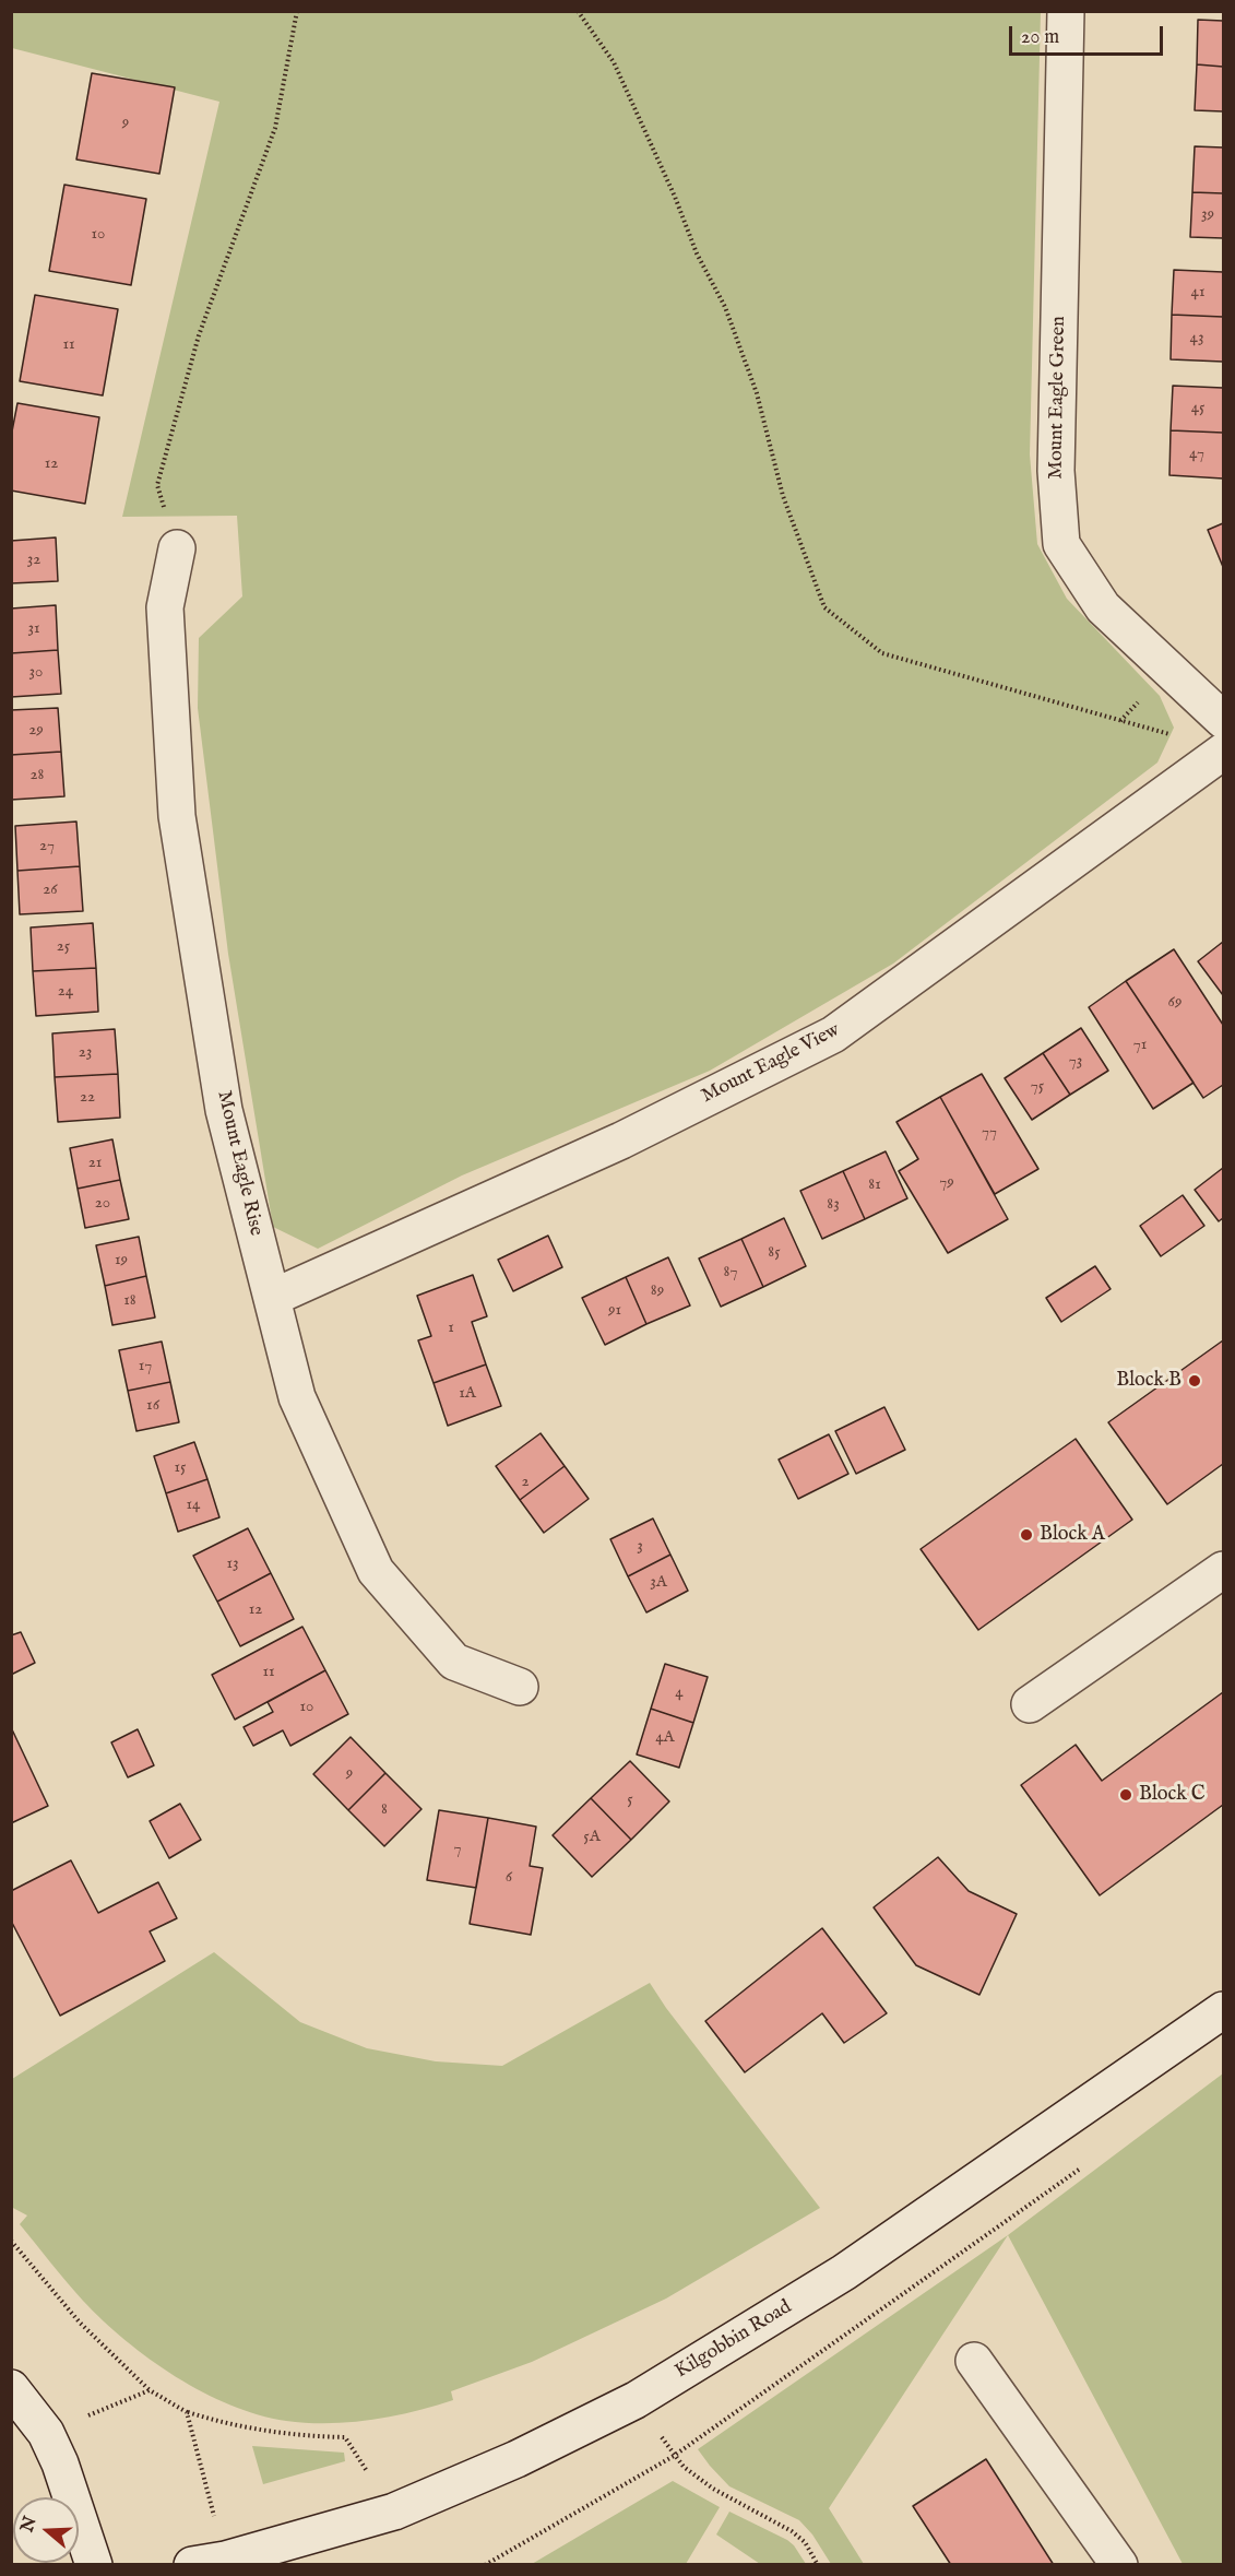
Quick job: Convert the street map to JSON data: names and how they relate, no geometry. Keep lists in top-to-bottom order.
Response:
{
  "streets": {
    "street": [
      "Mount Eagle Green",
      "Mount Eagle View",
      "Mount Eagle Rise",
      "Kilgobbin Road"
    ]
  },
  "crossings": [
    ["Mount Eagle View", "Mount Eagle Rise"]
  ],
  "places": ["Block B", "Block A", "Block C"],
  "house_numbers": [
    "9",
    "39",
    "10",
    "41",
    "43",
    "11",
    "45",
    "47",
    "12",
    "32",
    "31",
    "30",
    "29",
    "28",
    "27",
    "26",
    "25",
    "24",
    "69",
    "71",
    "23",
    "73",
    "75",
    "22",
    "77",
    "21",
    "79",
    "81",
    "20",
    "83",
    "85",
    "19",
    "87",
    "89",
    "18",
    "91",
    "1",
    "17",
    "1A",
    "16",
    "15",
    "2",
    "14",
    "3",
    "13",
    "3A",
    "12",
    "11",
    "4",
    "10",
    "4A",
    "9",
    "5",
    "8",
    "5A",
    "7",
    "6"
  ],
  "scale_bar": "20 m",
  "north": "left"
}
